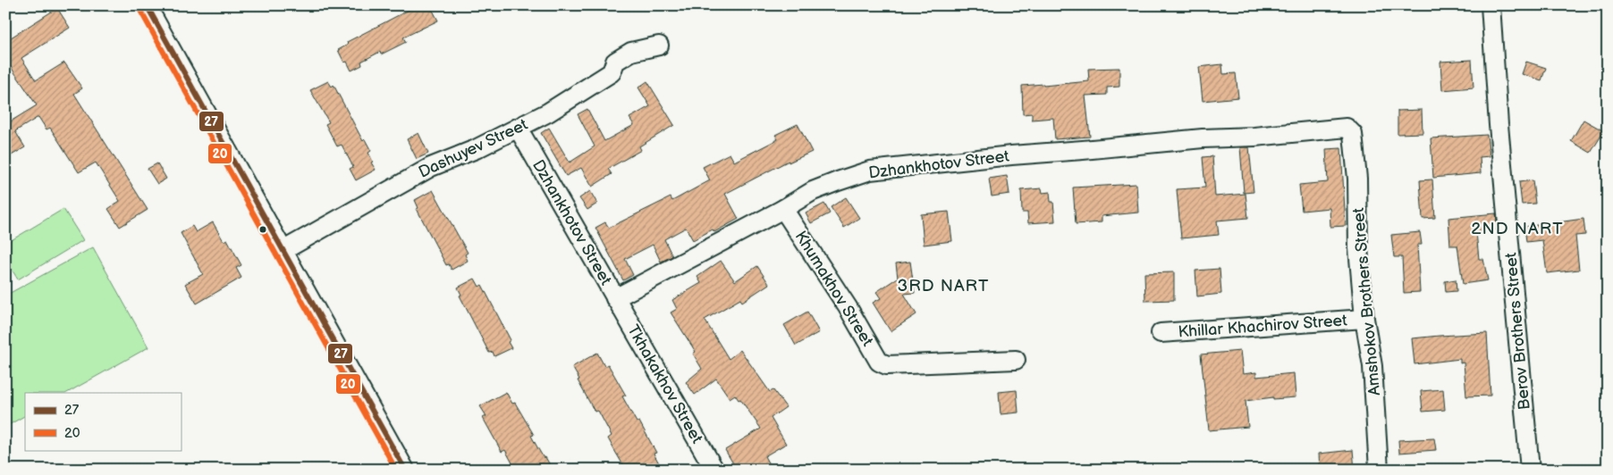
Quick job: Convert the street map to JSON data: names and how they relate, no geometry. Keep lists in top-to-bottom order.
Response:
{
  "streets": {
    "street": [
      "Dashuyev Street",
      "Dzhankhotov Street",
      "Khumakhov Street",
      "Amshokov Brothers Street",
      "Khillar Khachirov Street",
      "Berov Brothers Street",
      "Tkhakakhov Street"
    ]
  },
  "crossings": [
    ["Dashuyev Street", "Dzhankhotov Street"],
    ["Dzhankhotov Street", "Khumakhov Street"],
    ["Dzhankhotov Street", "Amshokov Brothers Street"],
    ["Dzhankhotov Street", "Tkhakakhov Street"],
    ["Amshokov Brothers Street", "Khillar Khachirov Street"]
  ],
  "districts": ["2ND NART", "3RD NART"],
  "lines": ["transit line 27", "transit line 20"],
  "legend": ["27", "20"]
}
